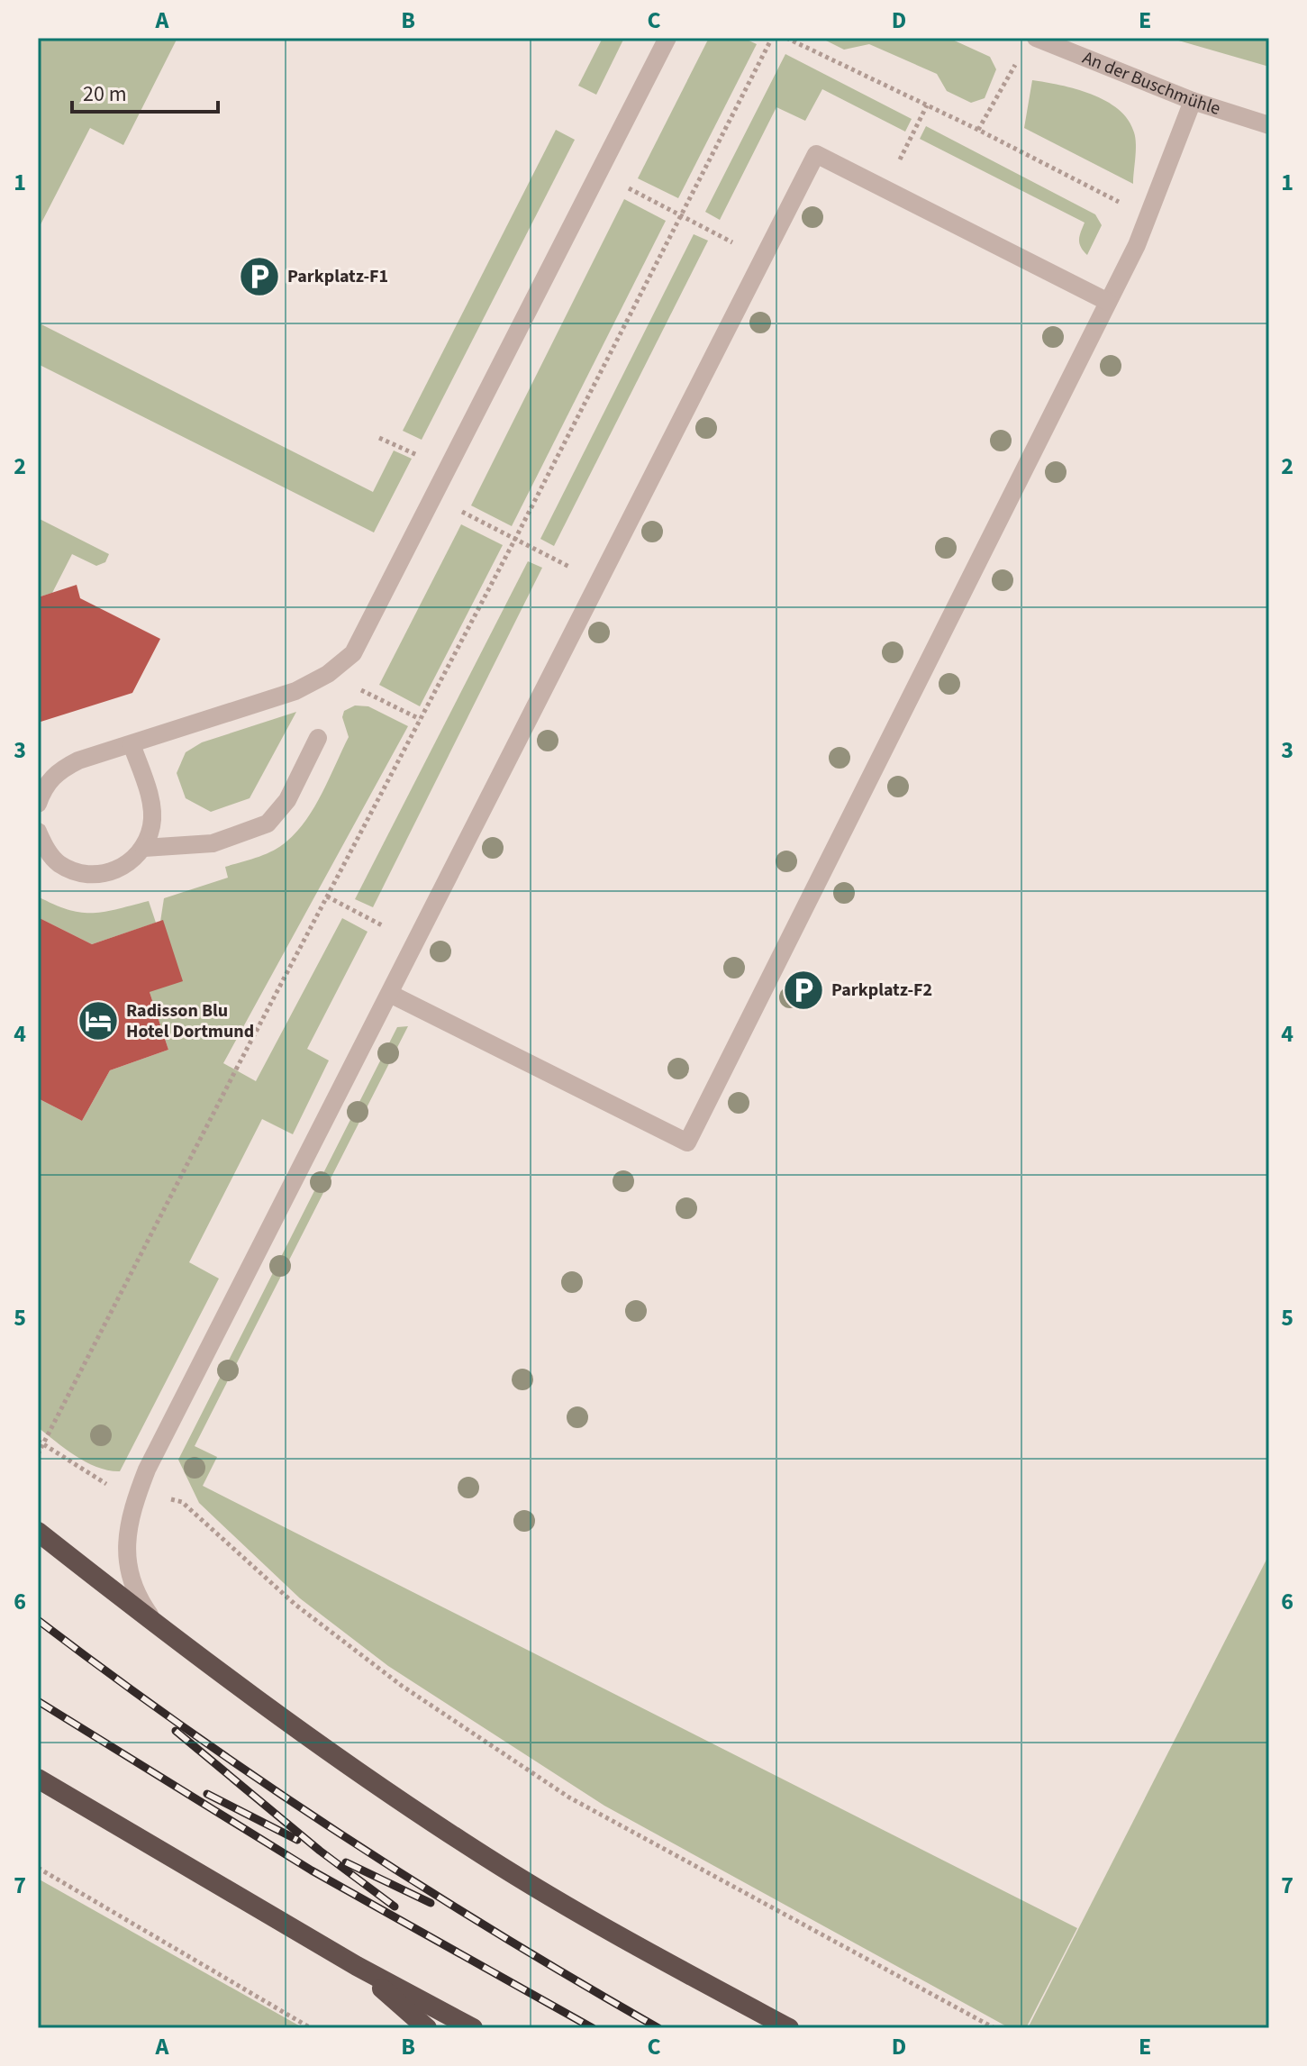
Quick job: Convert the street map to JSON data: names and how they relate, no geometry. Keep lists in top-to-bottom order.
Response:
{
  "streets": {
    "street": ["An der Buschmühle"]
  },
  "places": {
    "parking": ["Parkplatz-F1", "Parkplatz-F2"],
    "hotel": ["Radisson Blu Hotel Dortmund"]
  },
  "scale_bar": "20 m",
  "grid": {
    "columns": [
      "A",
      "B",
      "C",
      "D",
      "E"
    ],
    "rows": [
      "1",
      "2",
      "3",
      "4",
      "5",
      "6",
      "7"
    ]
  }
}
